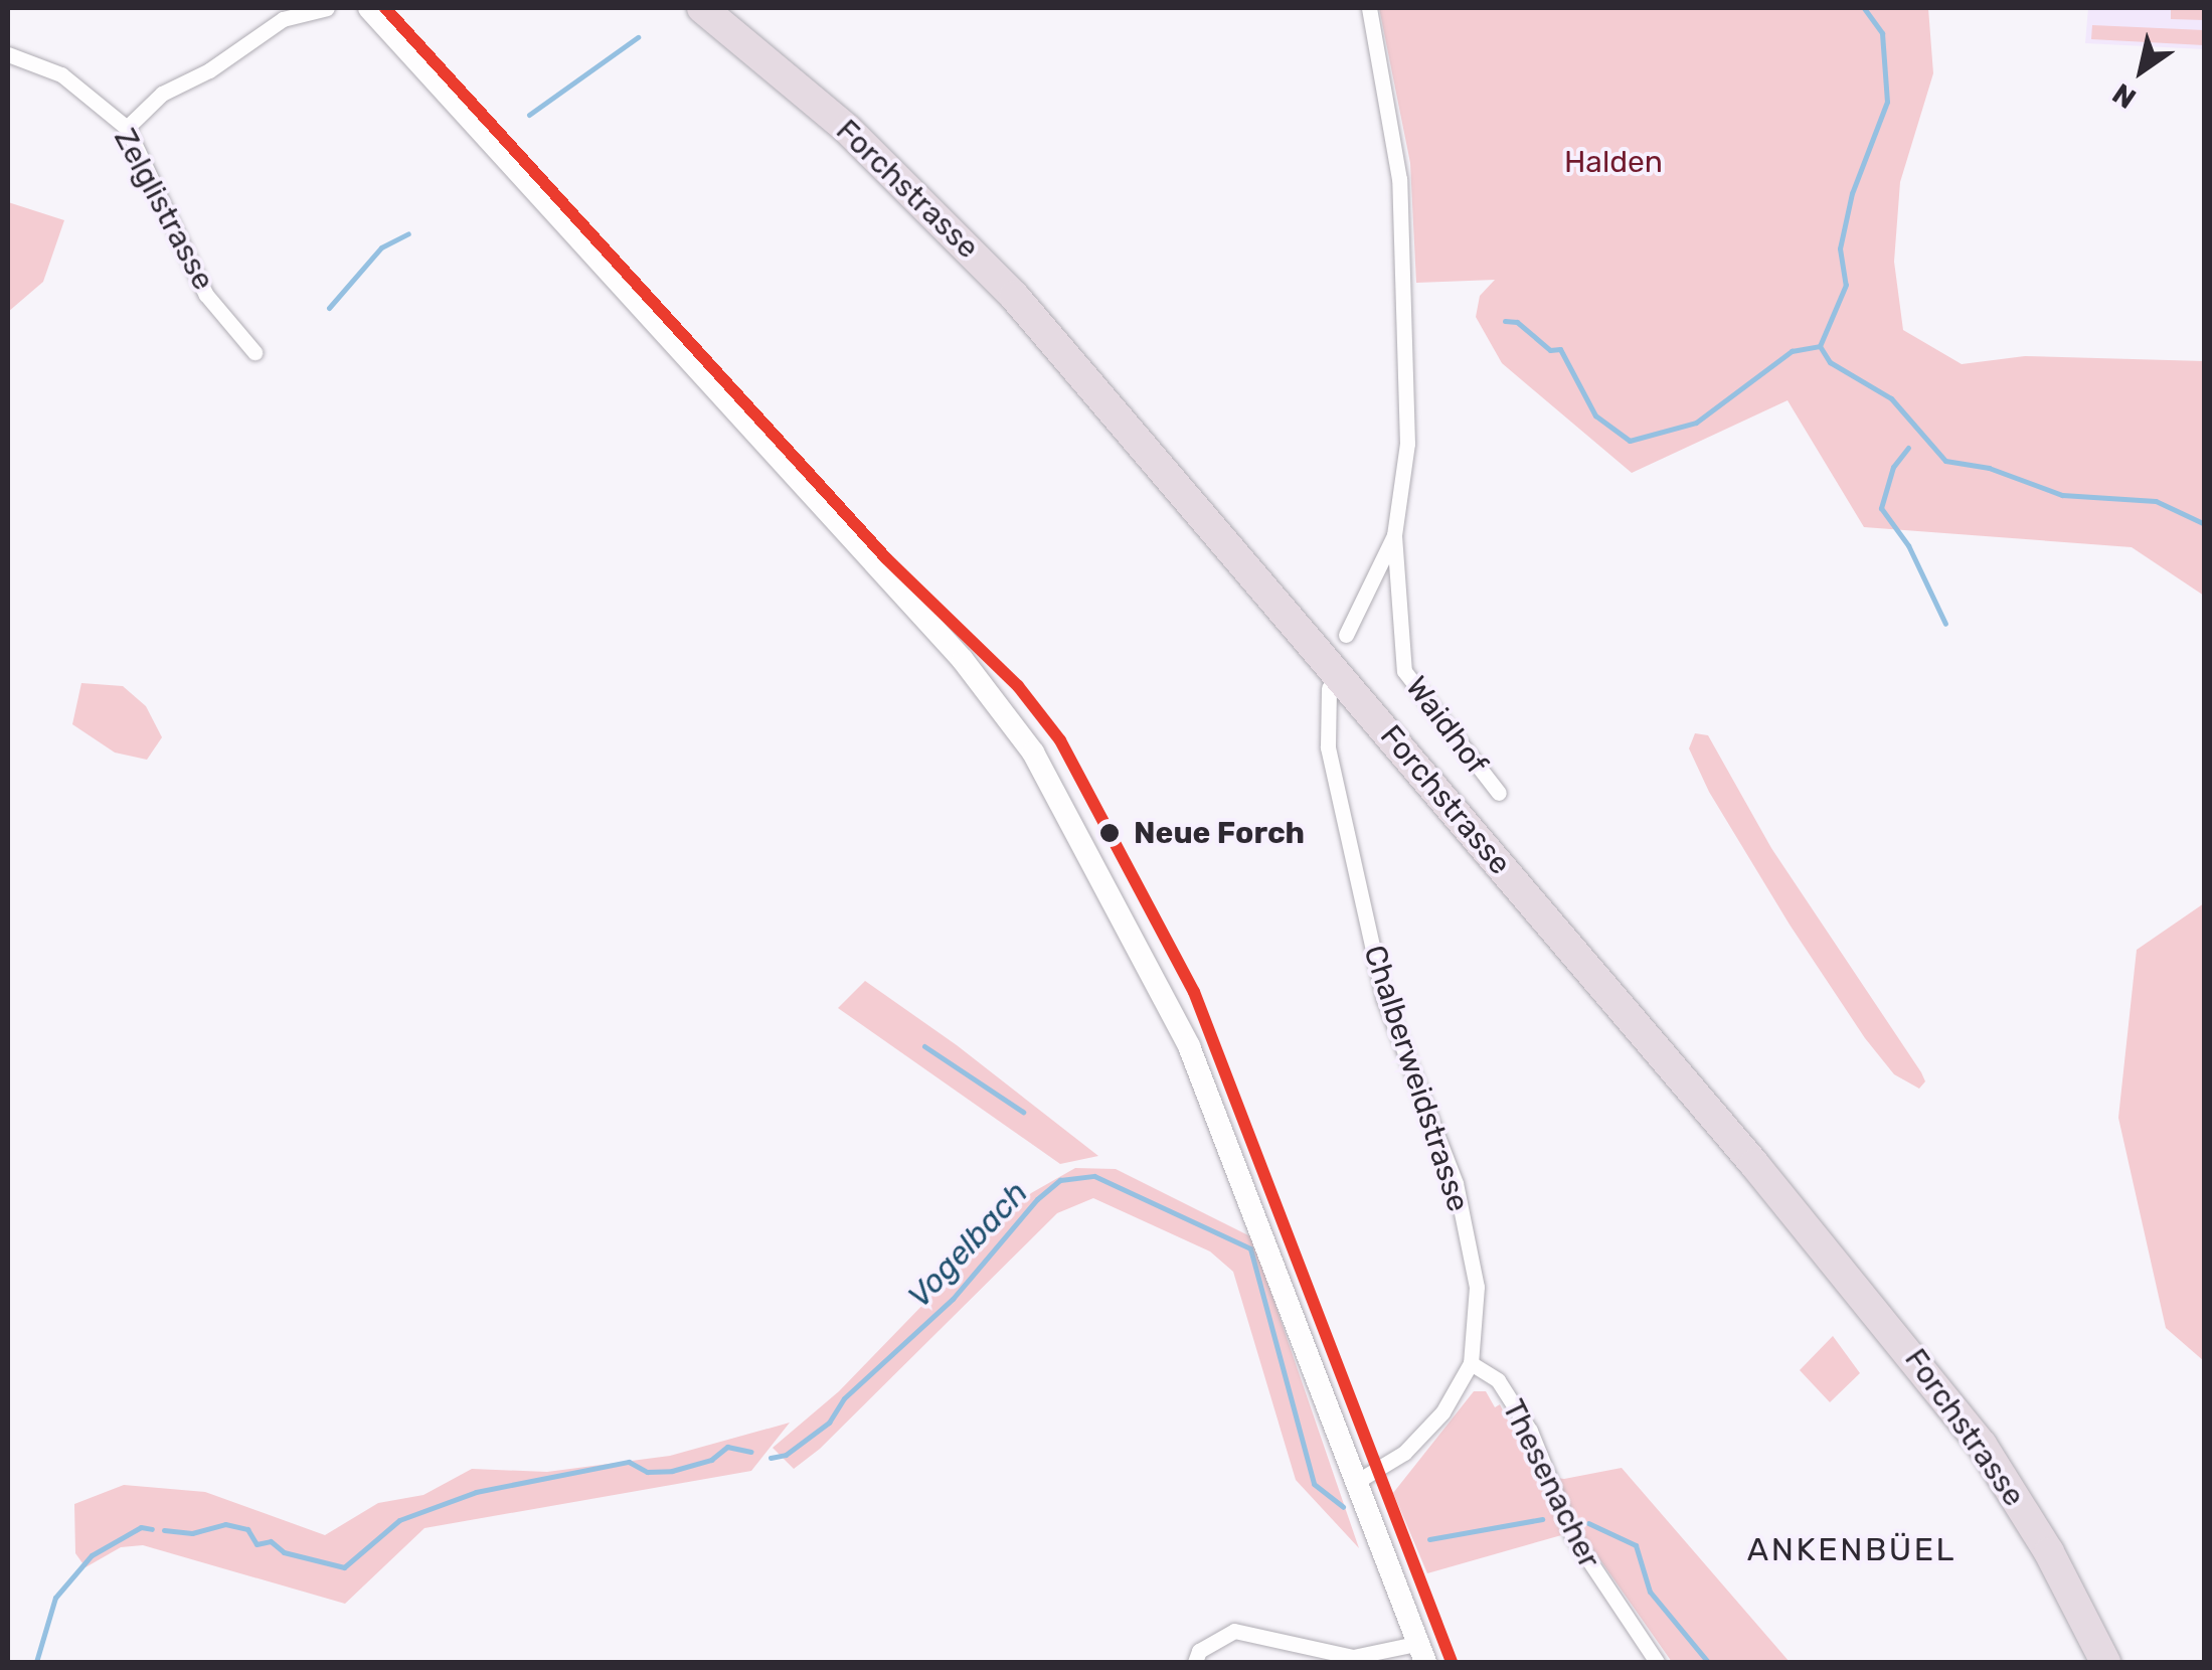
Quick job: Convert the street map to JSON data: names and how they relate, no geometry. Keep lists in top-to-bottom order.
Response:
{
  "streets": {
    "highway": ["Forchstrasse"],
    "street": [
      "Zelglistrasse",
      "Waidhof",
      "Chalberweidstrasse",
      "Thesenacher"
    ]
  },
  "crossings": [
    ["Chalberweidstrasse", "Thesenacher"]
  ],
  "districts": ["ANKENBÜEL"],
  "water": ["Vogelbach"],
  "parks": ["Halden"],
  "places": ["Neue Forch"],
  "north": "bottom left"
}
